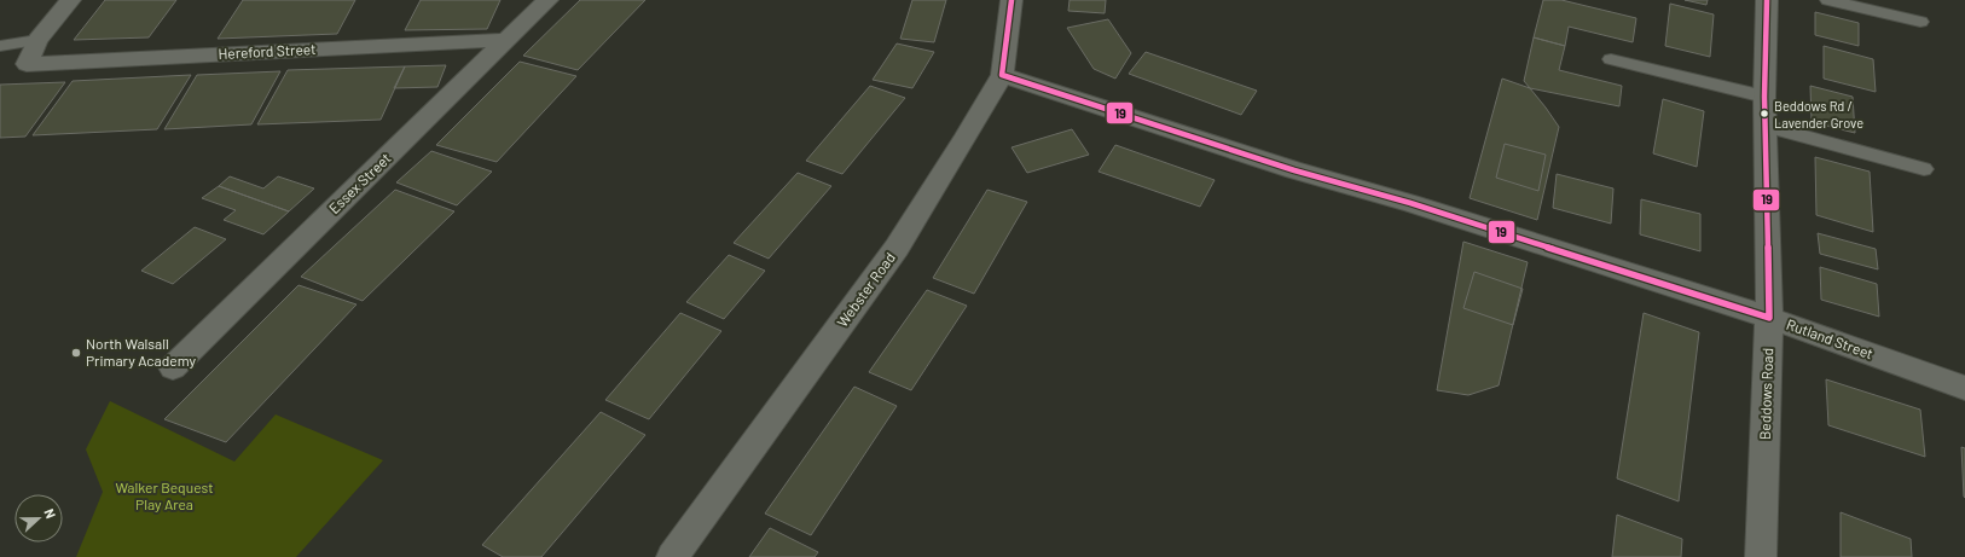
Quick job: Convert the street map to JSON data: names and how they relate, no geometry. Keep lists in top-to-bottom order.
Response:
{
  "streets": {
    "street": [
      "Hereford Street",
      "Essex Street",
      "Webster Road",
      "Rutland Street",
      "Beddows Road"
    ]
  },
  "crossings": [
    ["Hereford Street", "Essex Street"],
    ["Webster Road", "Rutland Street"],
    ["Rutland Street", "Beddows Road"]
  ],
  "parks": ["Walker Bequest Play Area"],
  "places": ["Beddows Rd / Lavender Grove", "North Walsall Primary Academy"],
  "lines": ["transit line 19"],
  "north": "right"
}
